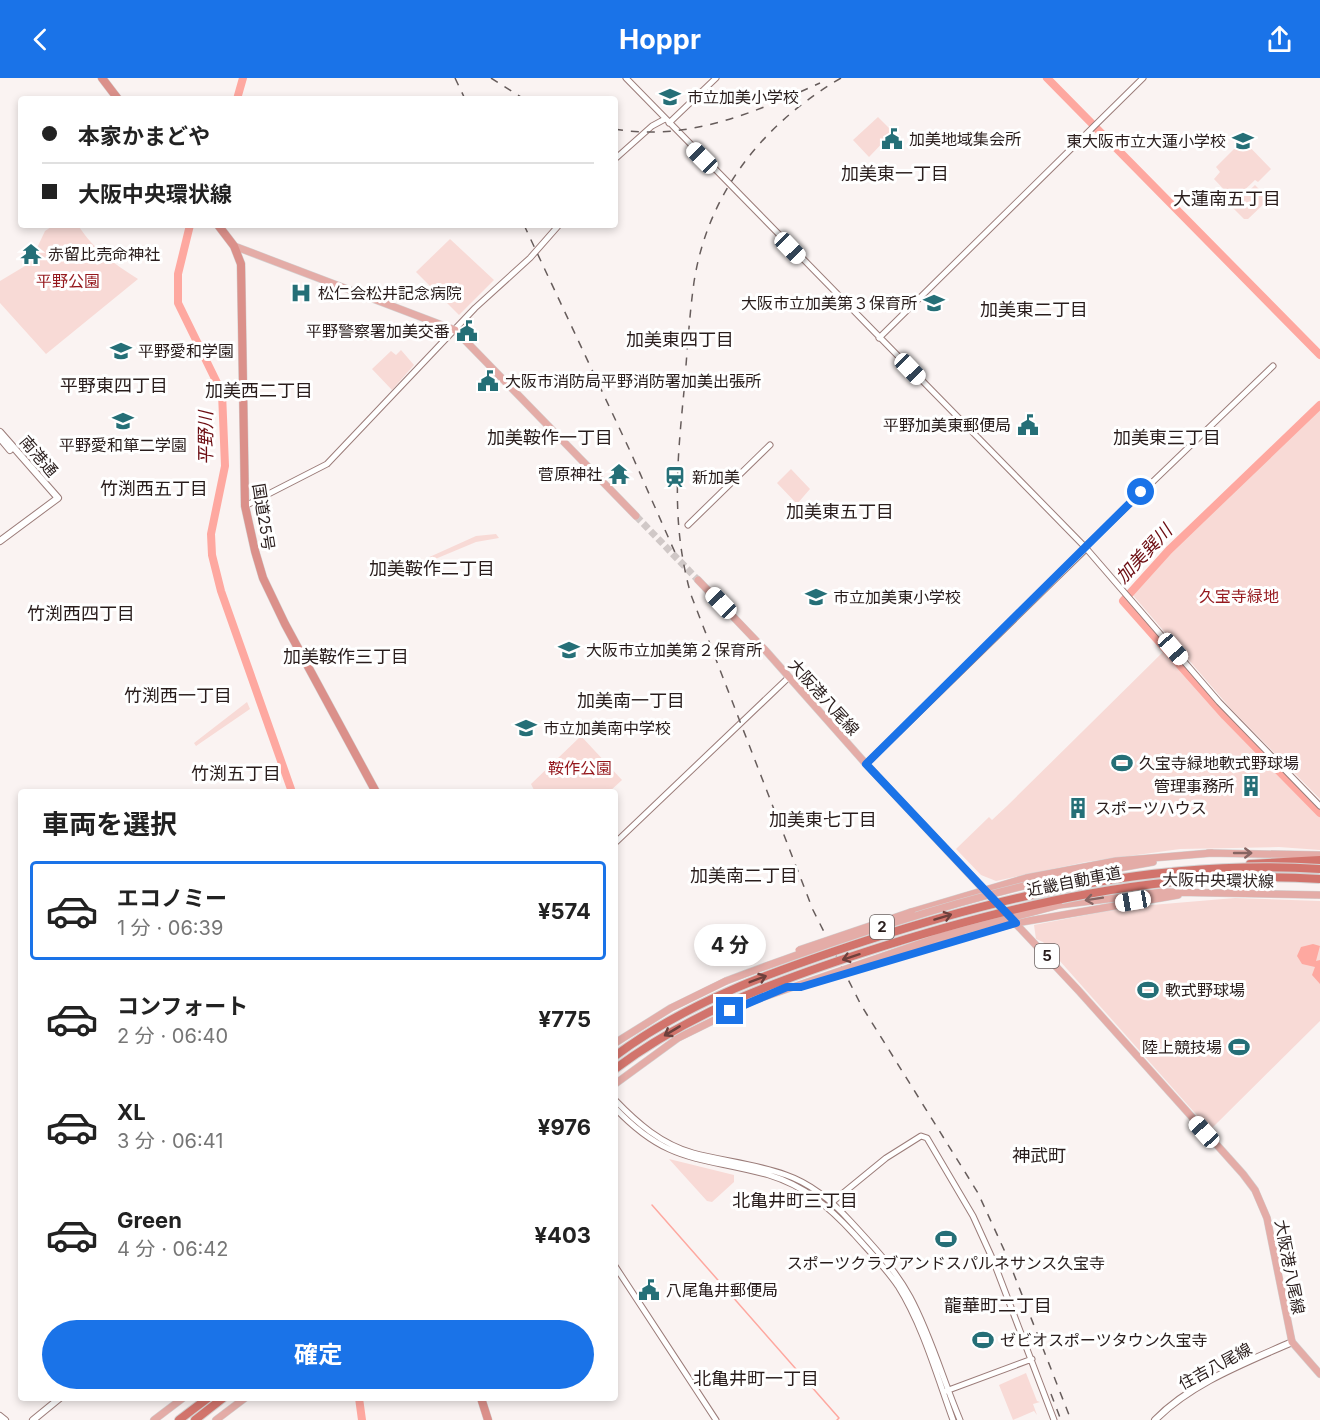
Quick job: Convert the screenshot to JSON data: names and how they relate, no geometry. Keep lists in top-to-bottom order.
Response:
{
  "streets": {
    "highway": ["国道25号", "近畿自動車道"],
    "main road": [
      "南港通",
      "大阪港八尾線",
      "大阪中央環状線",
      "2",
      "5",
      "住吉八尾線"
    ]
  },
  "crossings": [
    ["大阪港八尾線", "2"],
    ["大阪港八尾線", "住吉八尾線"],
    ["大阪中央環状線", "2"]
  ],
  "districts": [
    "加美東一丁目",
    "大蓮南五丁目",
    "加美東二丁目",
    "加美東四丁目",
    "平野東四丁目",
    "加美西二丁目",
    "加美鞍作一丁目",
    "加美東三丁目",
    "竹渕西五丁目",
    "加美東五丁目",
    "加美鞍作二丁目",
    "竹渕西四丁目",
    "加美鞍作三丁目",
    "竹渕西一丁目",
    "加美南一丁目",
    "竹渕五丁目",
    "加美東七丁目",
    "加美南二丁目",
    "神武町",
    "北亀井町三丁目",
    "龍華町二丁目",
    "北亀井町一丁目"
  ],
  "water": ["平野川", "加美巽川"],
  "parks": ["平野公園", "久宝寺緑地", "鞍作公園"],
  "places": {
    "school or university": [
      "市立加美小学校",
      "東大阪市立大蓮小学校",
      "大阪市立加美第３保育所",
      "平野愛和学園",
      "平野愛和箪二学園",
      "市立加美東小学校",
      "大阪市立加美第２保育所",
      "市立加美南中学校"
    ],
    "public building": [
      "加美地域集会所",
      "平野警察署加美交番",
      "大阪市消防局平野消防署加美出張所",
      "平野加美東郵便局",
      "八尾亀井郵便局"
    ],
    "temple": ["赤留比売命神社", "菅原神社"],
    "hospital": ["松仁会松井記念病院"],
    "station": ["新加美"],
    "sports": [
      "久宝寺緑地軟式野球場",
      "軟式野球場",
      "陸上競技場",
      "スポーツクラブアンドスパルネサンス久宝寺",
      "ゼビオスポーツタウン久宝寺"
    ],
    "building": ["管理事務所", "スポーツハウス"]
  },
  "page": {
    "header": "Hoppr",
    "banner": ["本家かまどや", "大阪中央環状線"],
    "heading": "車両を選択",
    "list": [
      {
        "name": "エコノミー",
        "note": "1 分 · 06:39",
        "value": "¥574"
      },
      {
        "name": "コンフォート",
        "note": "2 分 · 06:40",
        "value": "¥775"
      },
      {
        "name": "XL",
        "note": "3 分 · 06:41",
        "value": "¥976"
      },
      {
        "name": "Green",
        "note": "4 分 · 06:42",
        "value": "¥403"
      }
    ],
    "bubble": "4 分",
    "buttons": "確定"
  }
}
